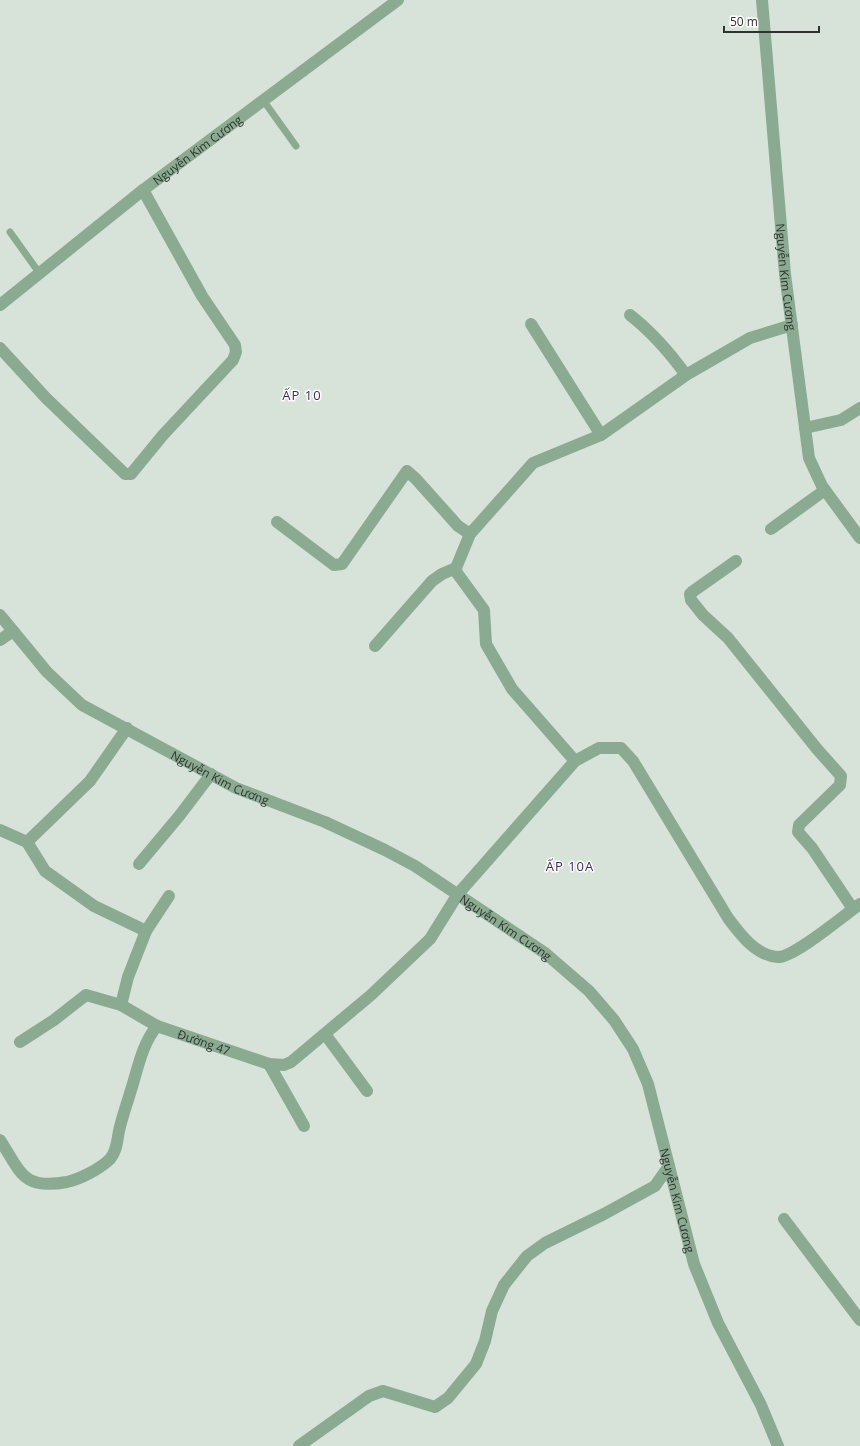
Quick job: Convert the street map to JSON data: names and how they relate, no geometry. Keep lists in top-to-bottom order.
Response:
{
  "streets": {
    "street": ["Nguyễn Kim Cương", "Đường 47"]
  },
  "crossings": [
    ["Nguyễn Kim Cương", "Đường 47"]
  ],
  "districts": ["ẤP 10", "ẤP 10A"],
  "scale_bar": "50 m"
}
